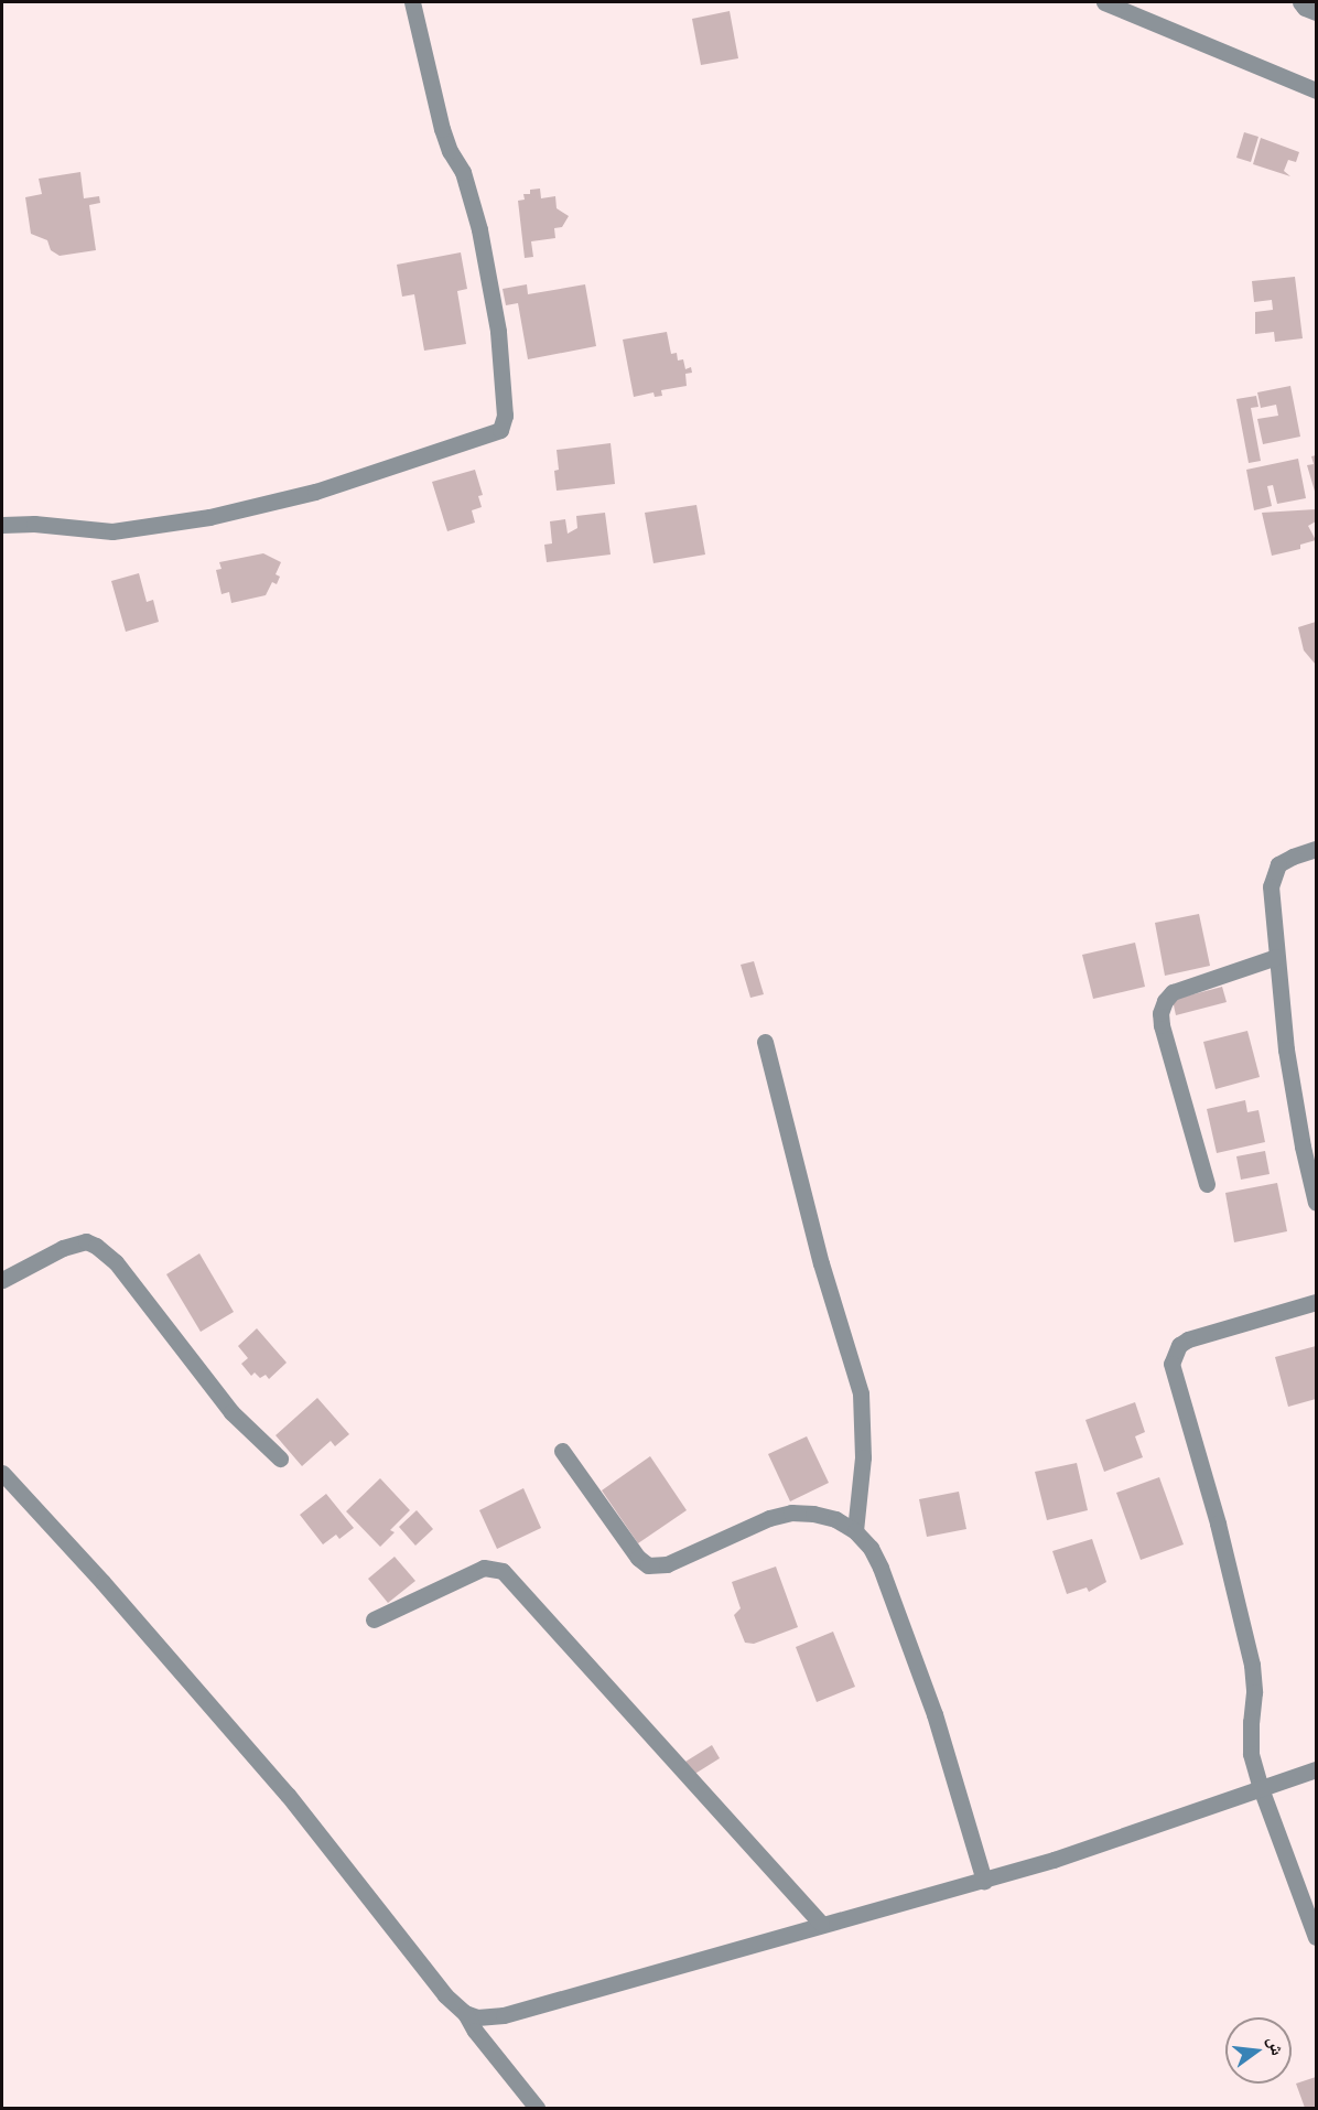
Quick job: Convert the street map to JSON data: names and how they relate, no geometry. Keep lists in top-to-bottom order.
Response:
{
  "north": "right"
}
